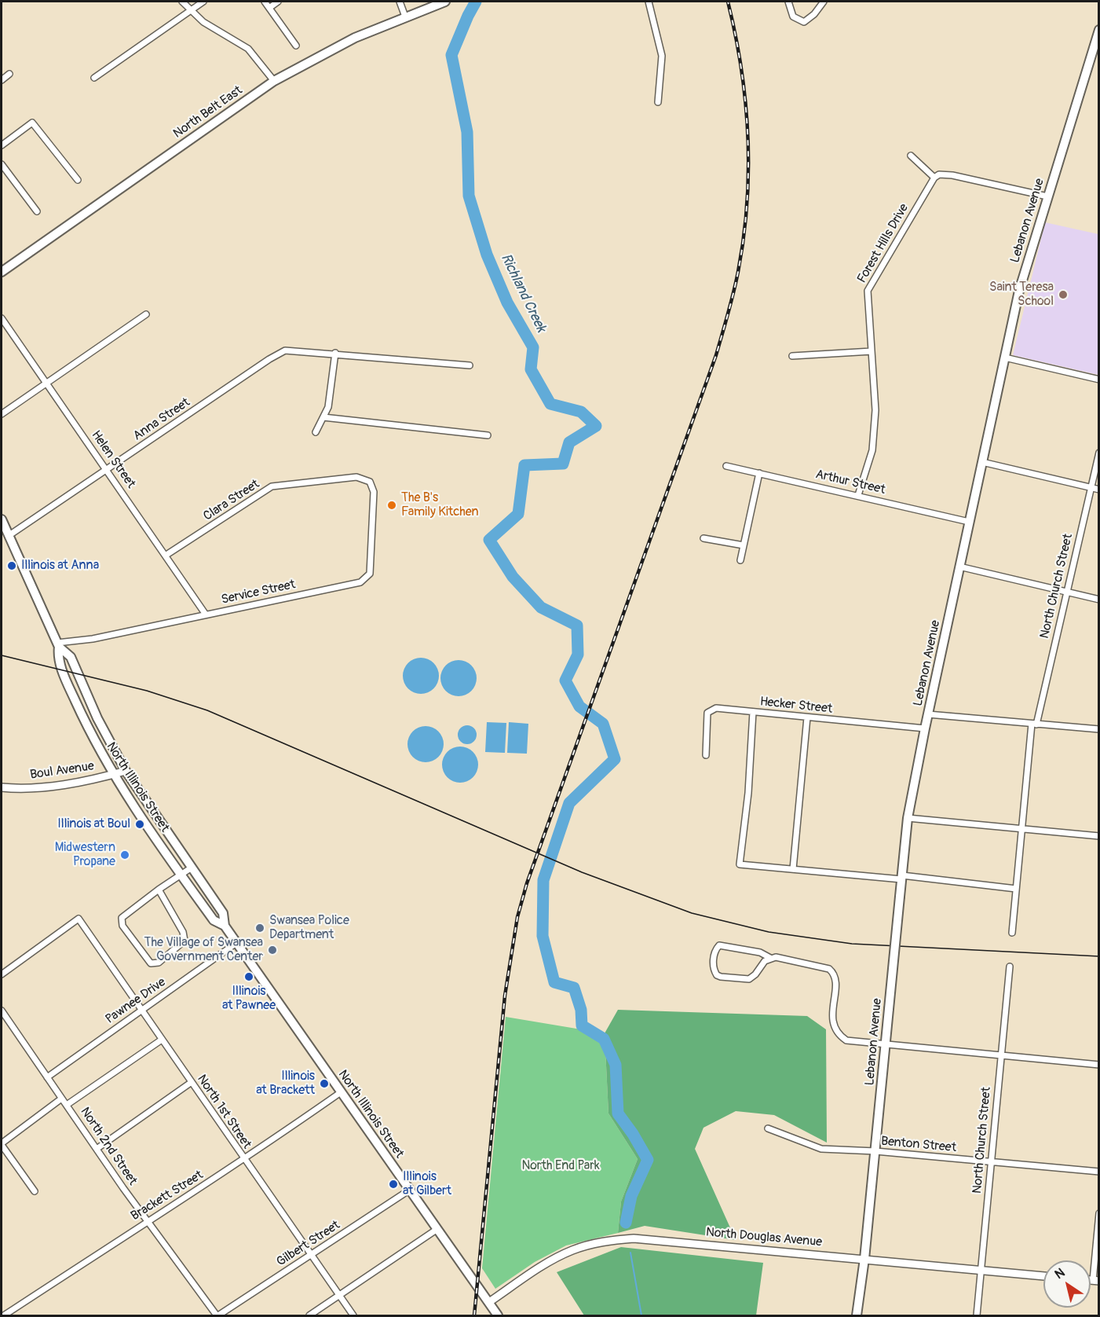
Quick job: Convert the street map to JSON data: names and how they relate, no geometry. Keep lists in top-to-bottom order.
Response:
{
  "streets": {
    "main road": ["North Belt East", "Lebanon Avenue", "North Illinois Street"],
    "street": [
      "Forest Hills Drive",
      "Anna Street",
      "Helen Street",
      "Arthur Street",
      "Clara Street",
      "North Church Street",
      "Service Street",
      "Hecker Street",
      "Boul Avenue",
      "Pawnee Drive",
      "North 1st Street",
      "Benton Street",
      "North 2nd Street",
      "Brackett Street",
      "North Douglas Avenue",
      "Gilbert Street"
    ]
  },
  "crossings": [
    ["Lebanon Avenue", "Arthur Street"],
    ["Lebanon Avenue", "Hecker Street"],
    ["Lebanon Avenue", "Benton Street"],
    ["Lebanon Avenue", "North Douglas Avenue"],
    ["Forest Hills Drive", "Arthur Street"],
    ["Anna Street", "Helen Street"],
    ["Anna Street", "North Illinois Street"],
    ["Helen Street", "Clara Street"],
    ["Helen Street", "Service Street"],
    ["Clara Street", "Service Street"],
    ["North Church Street", "Benton Street"],
    ["North Church Street", "North Douglas Avenue"],
    ["Service Street", "North Illinois Street"],
    ["Boul Avenue", "North Illinois Street"],
    ["North Illinois Street", "Pawnee Drive"],
    ["North Illinois Street", "Brackett Street"],
    ["North Illinois Street", "North Douglas Avenue"],
    ["North Illinois Street", "Gilbert Street"],
    ["Pawnee Drive", "North 1st Street"],
    ["Pawnee Drive", "North 2nd Street"],
    ["North 1st Street", "Brackett Street"],
    ["North 1st Street", "Gilbert Street"],
    ["North 2nd Street", "Brackett Street"],
    ["North 2nd Street", "Gilbert Street"]
  ],
  "water": ["Richland Creek"],
  "parks": ["North End Park"],
  "places": [
    "Saint Teresa School",
    "The B's Family Kitchen",
    "Illinois at Anna",
    "Illinois at Boul",
    "Midwestern Propane",
    "Swansea Police Department",
    "The Village of Swansea Government Center",
    "Illinois at Pawnee",
    "Illinois at Brackett",
    "Illinois at Gilbert"
  ],
  "north": "top left"
}
